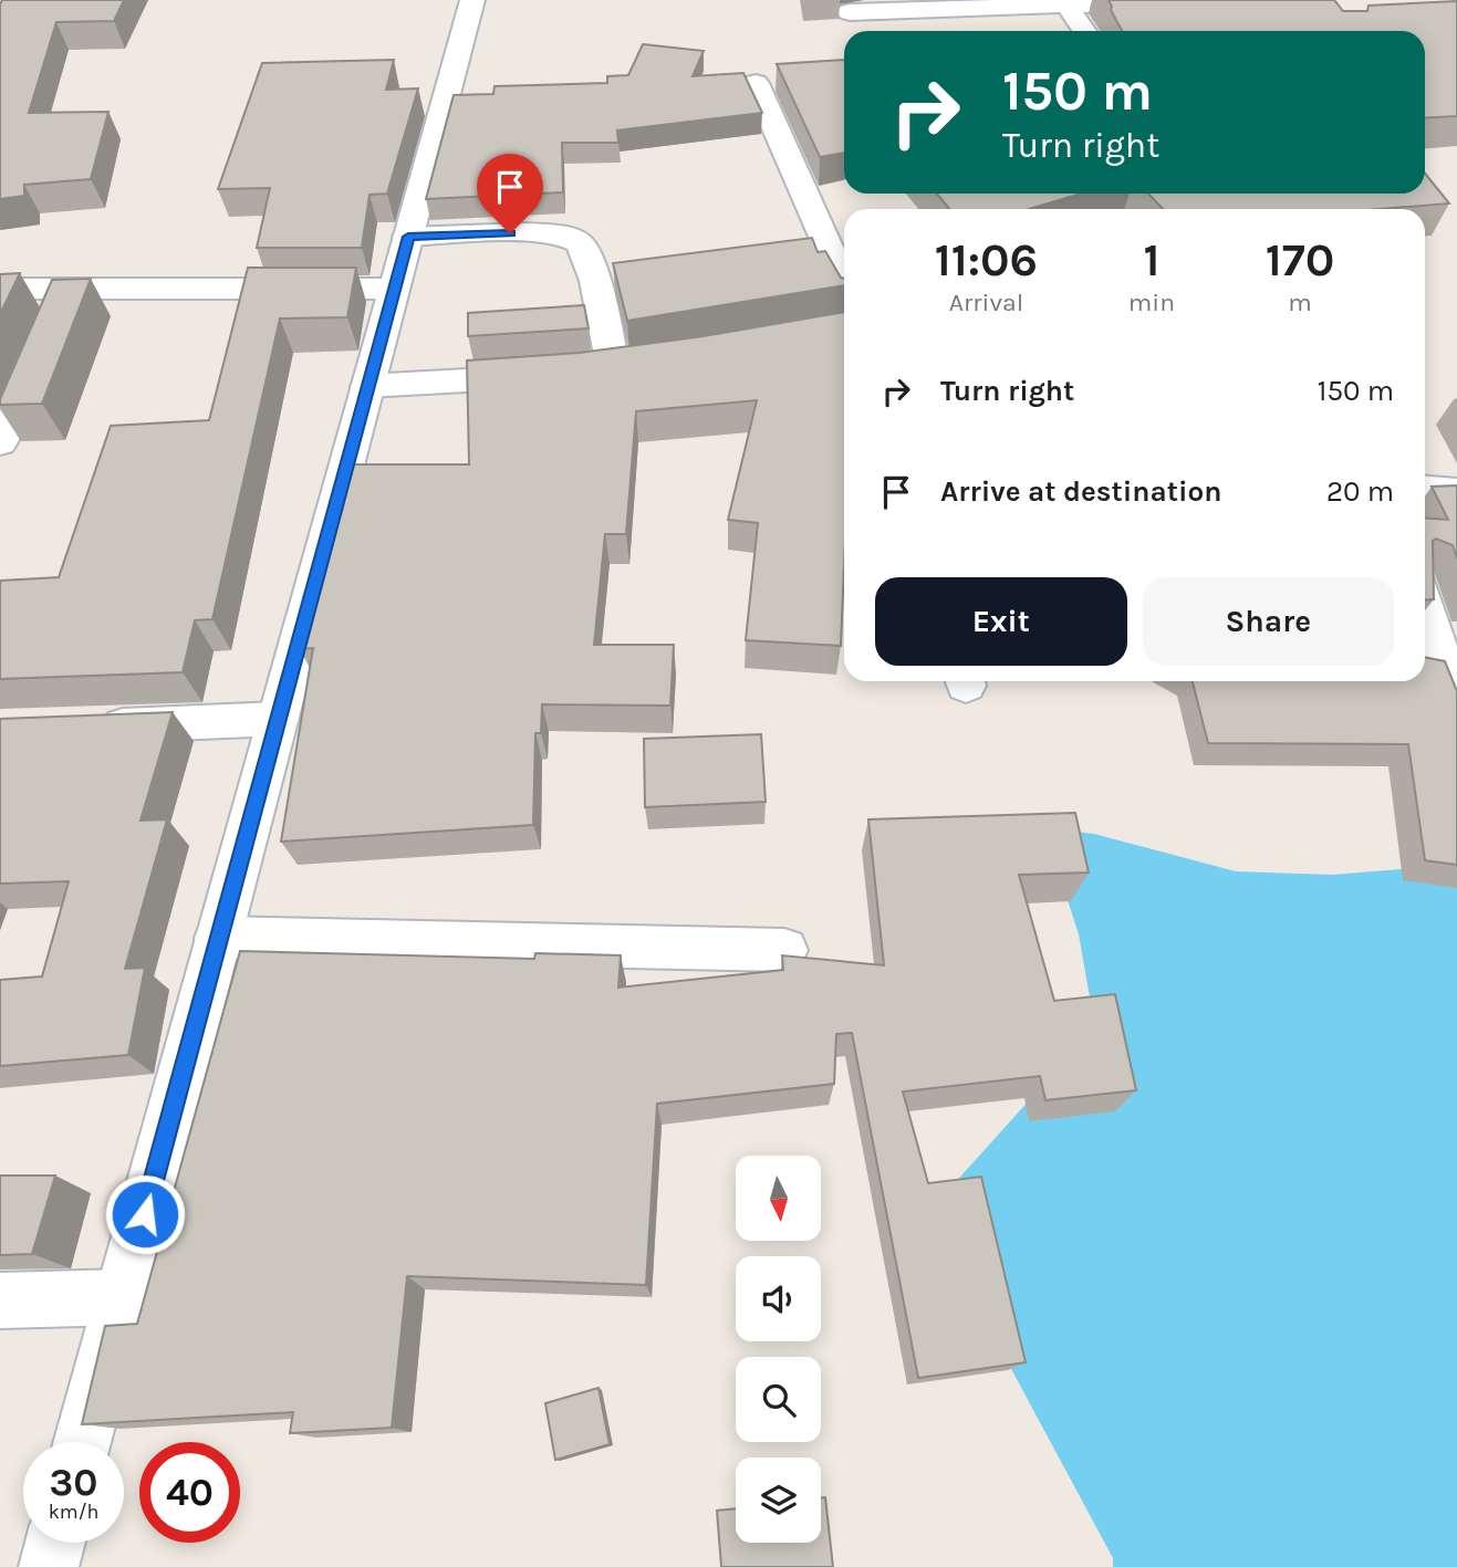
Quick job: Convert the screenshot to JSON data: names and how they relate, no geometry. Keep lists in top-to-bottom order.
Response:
{
  "north": "bottom",
  "page": {
    "turn": ["150 m", "Turn right"],
    "eta": [
      "11:06",
      "Arrival",
      "1",
      "min",
      "170",
      "m"
    ],
    "list": [
      {
        "name": "Turn right",
        "value": "150 m"
      },
      {
        "name": "Arrive at destination",
        "value": "20 m"
      }
    ],
    "buttons": ["Exit", "Share"],
    "speed": "30 km/h",
    "limit": "40"
  }
}
